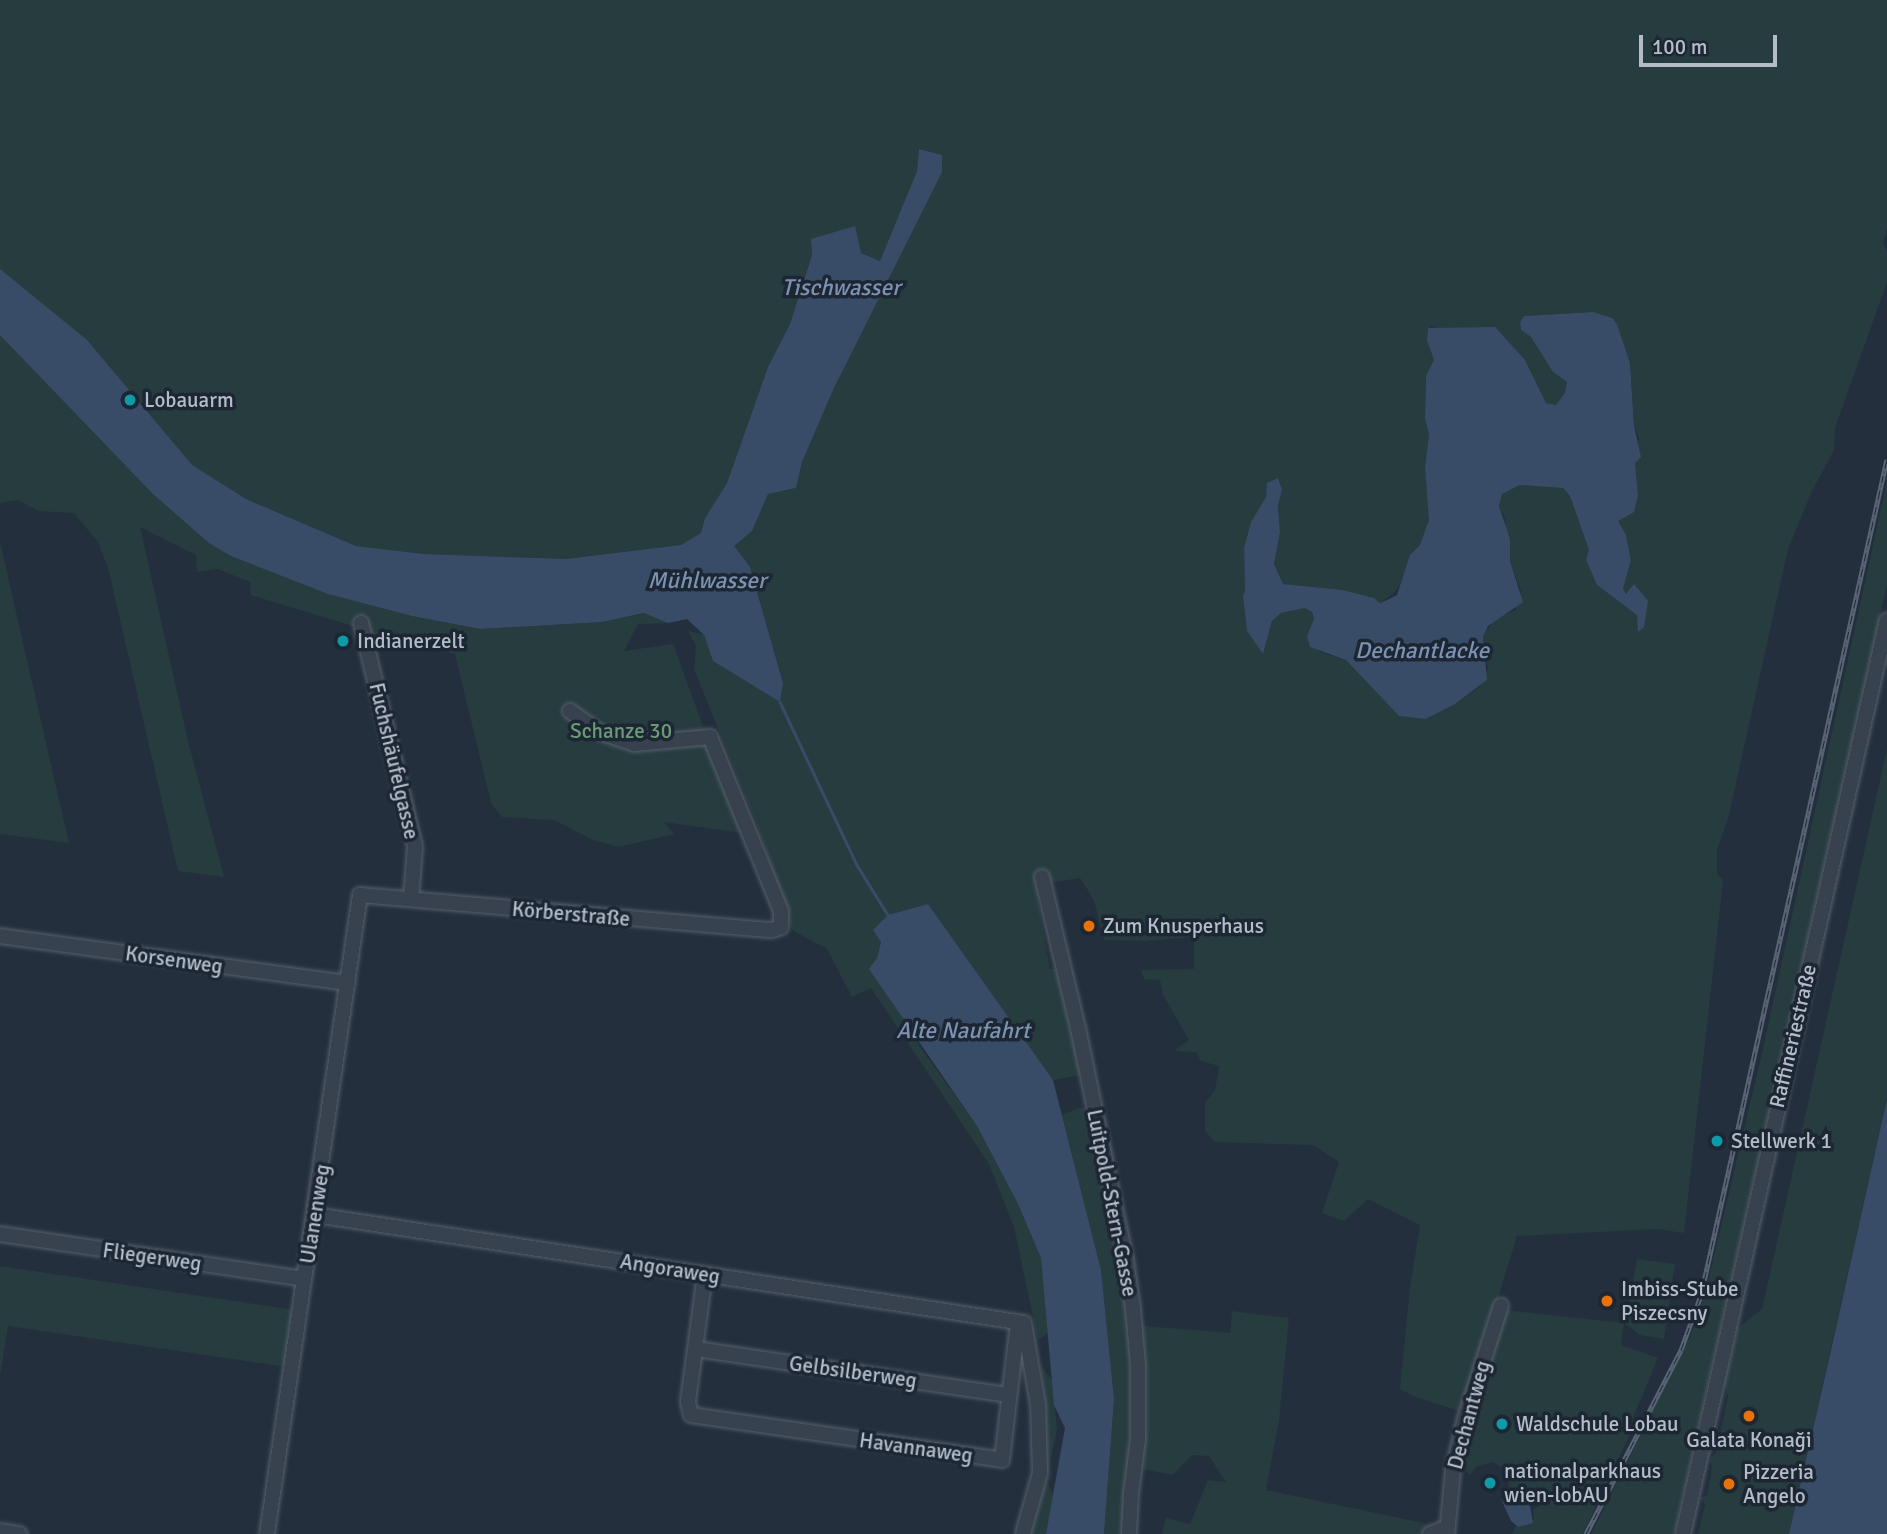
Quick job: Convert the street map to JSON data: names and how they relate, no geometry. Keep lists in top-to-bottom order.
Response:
{
  "streets": {
    "street": [
      "Fuchshäufelgasse",
      "Körberstraße",
      "Korsenweg",
      "Raffineriestraße",
      "Luitpold-Stern-Gasse",
      "Ulanenweg",
      "Fliegerweg",
      "Angoraweg",
      "Gelbsilberweg",
      "Dechantweg",
      "Havannaweg"
    ]
  },
  "crossings": [
    ["Fuchshäufelgasse", "Körberstraße"],
    ["Körberstraße", "Ulanenweg"],
    ["Korsenweg", "Ulanenweg"],
    ["Ulanenweg", "Fliegerweg"],
    ["Ulanenweg", "Angoraweg"],
    ["Angoraweg", "Havannaweg"],
    ["Gelbsilberweg", "Havannaweg"]
  ],
  "water": [
    "Tischwasser",
    "Mühlwasser",
    "Dechantlacke",
    "Alte Naufahrt"
  ],
  "parks": ["Schanze 30"],
  "places": [
    "Lobauarm",
    "Indianerzelt",
    "Zum Knusperhaus",
    "Stellwerk 1",
    "Imbiss-Stube Piszecsny",
    "Galata Konaği",
    "Waldschule Lobau",
    "nationalparkhaus wien-lobAU",
    "Pizzeria Angelo"
  ],
  "scale_bar": "100 m"
}
